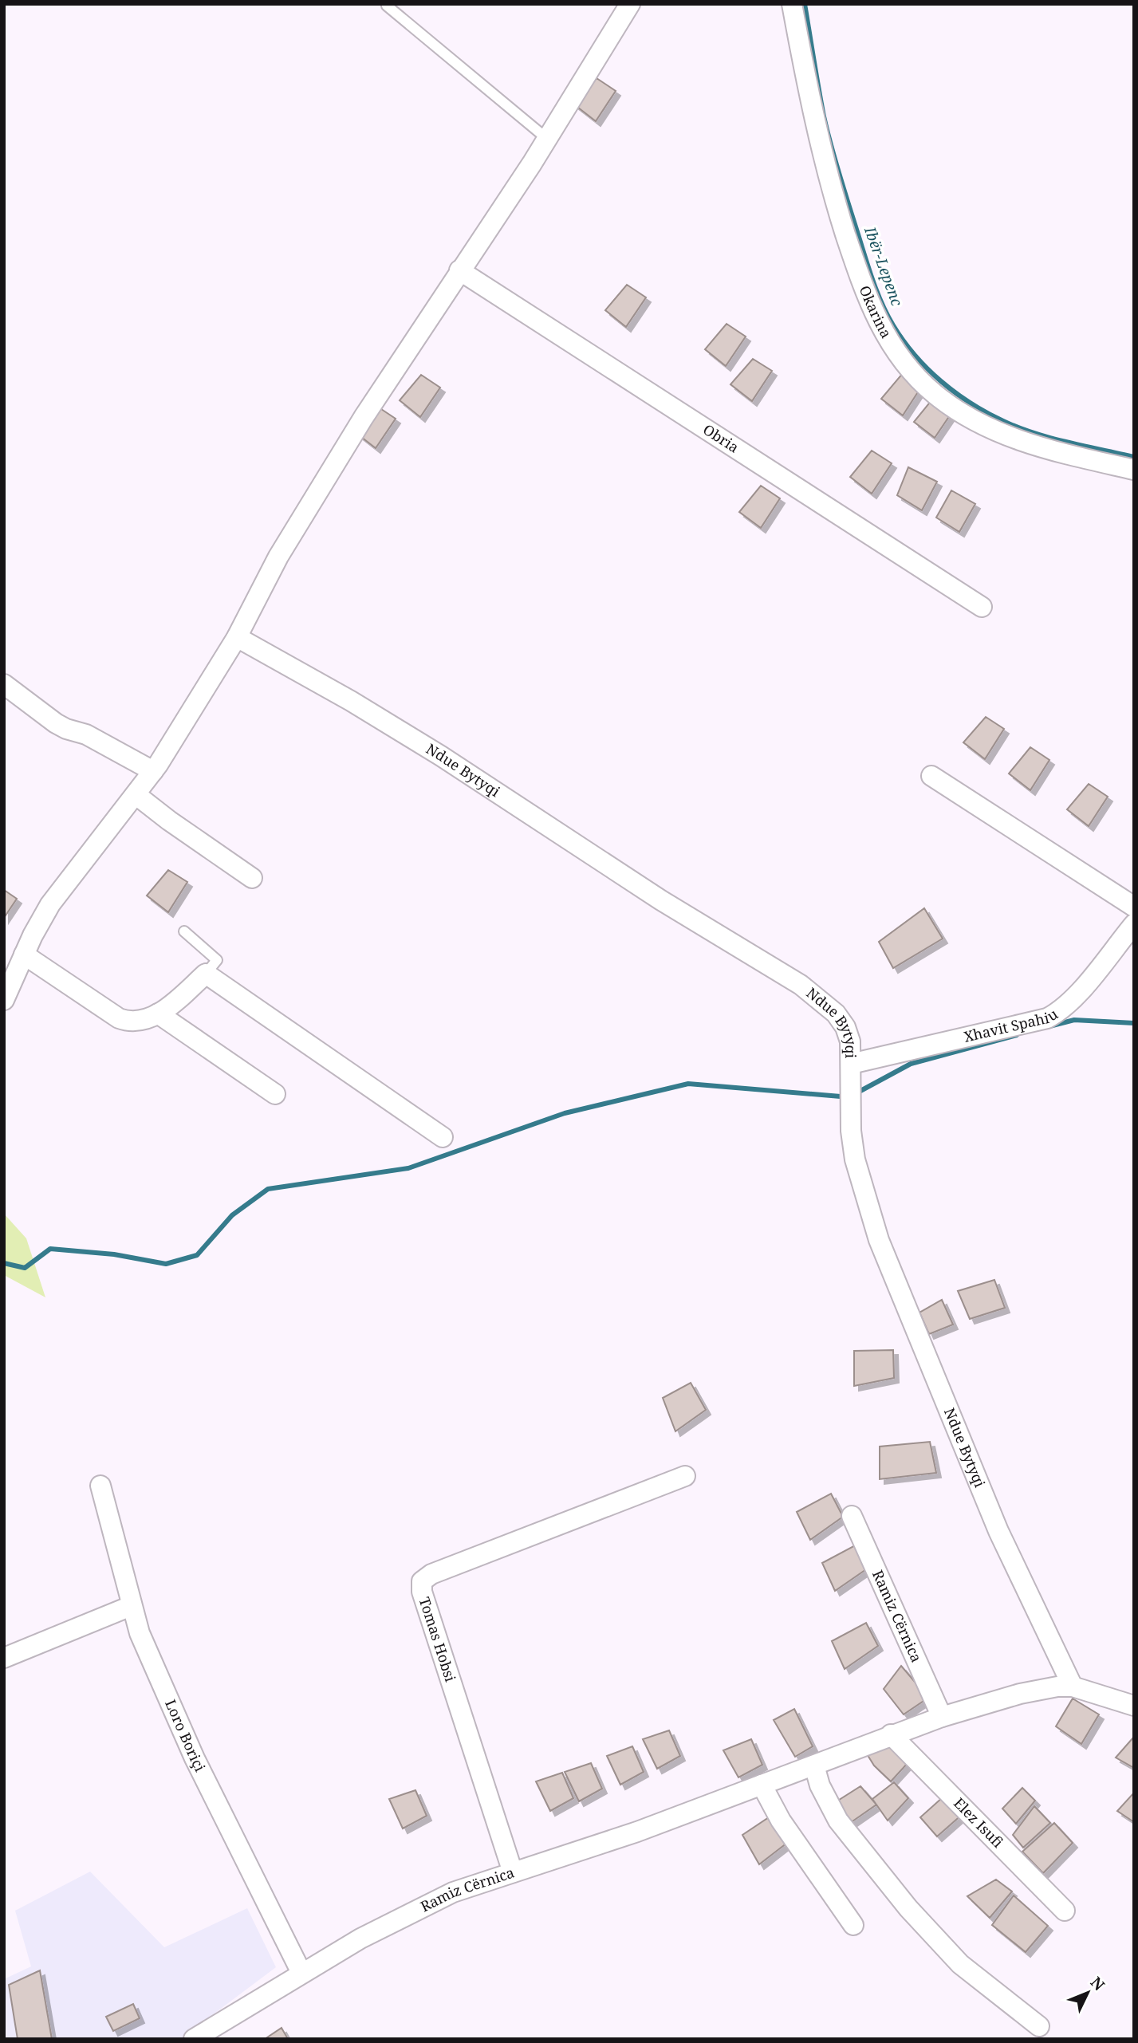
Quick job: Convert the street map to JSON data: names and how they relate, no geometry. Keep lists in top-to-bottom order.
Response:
{
  "streets": {
    "street": [
      "Okarina",
      "Obria",
      "Ndue Bytyqi",
      "Xhavit Spahiu",
      "Ramiz Cërnica",
      "Tomas Hobsi",
      "Loro Boriçi",
      "Elez Isufi"
    ]
  },
  "crossings": [
    ["Ndue Bytyqi", "Xhavit Spahiu"],
    ["Ndue Bytyqi", "Ramiz Cërnica"],
    ["Ramiz Cërnica", "Tomas Hobsi"],
    ["Ramiz Cërnica", "Loro Boriçi"],
    ["Ramiz Cërnica", "Elez Isufi"]
  ],
  "water": ["Ibër-Lepenc"],
  "north": "top right"
}
